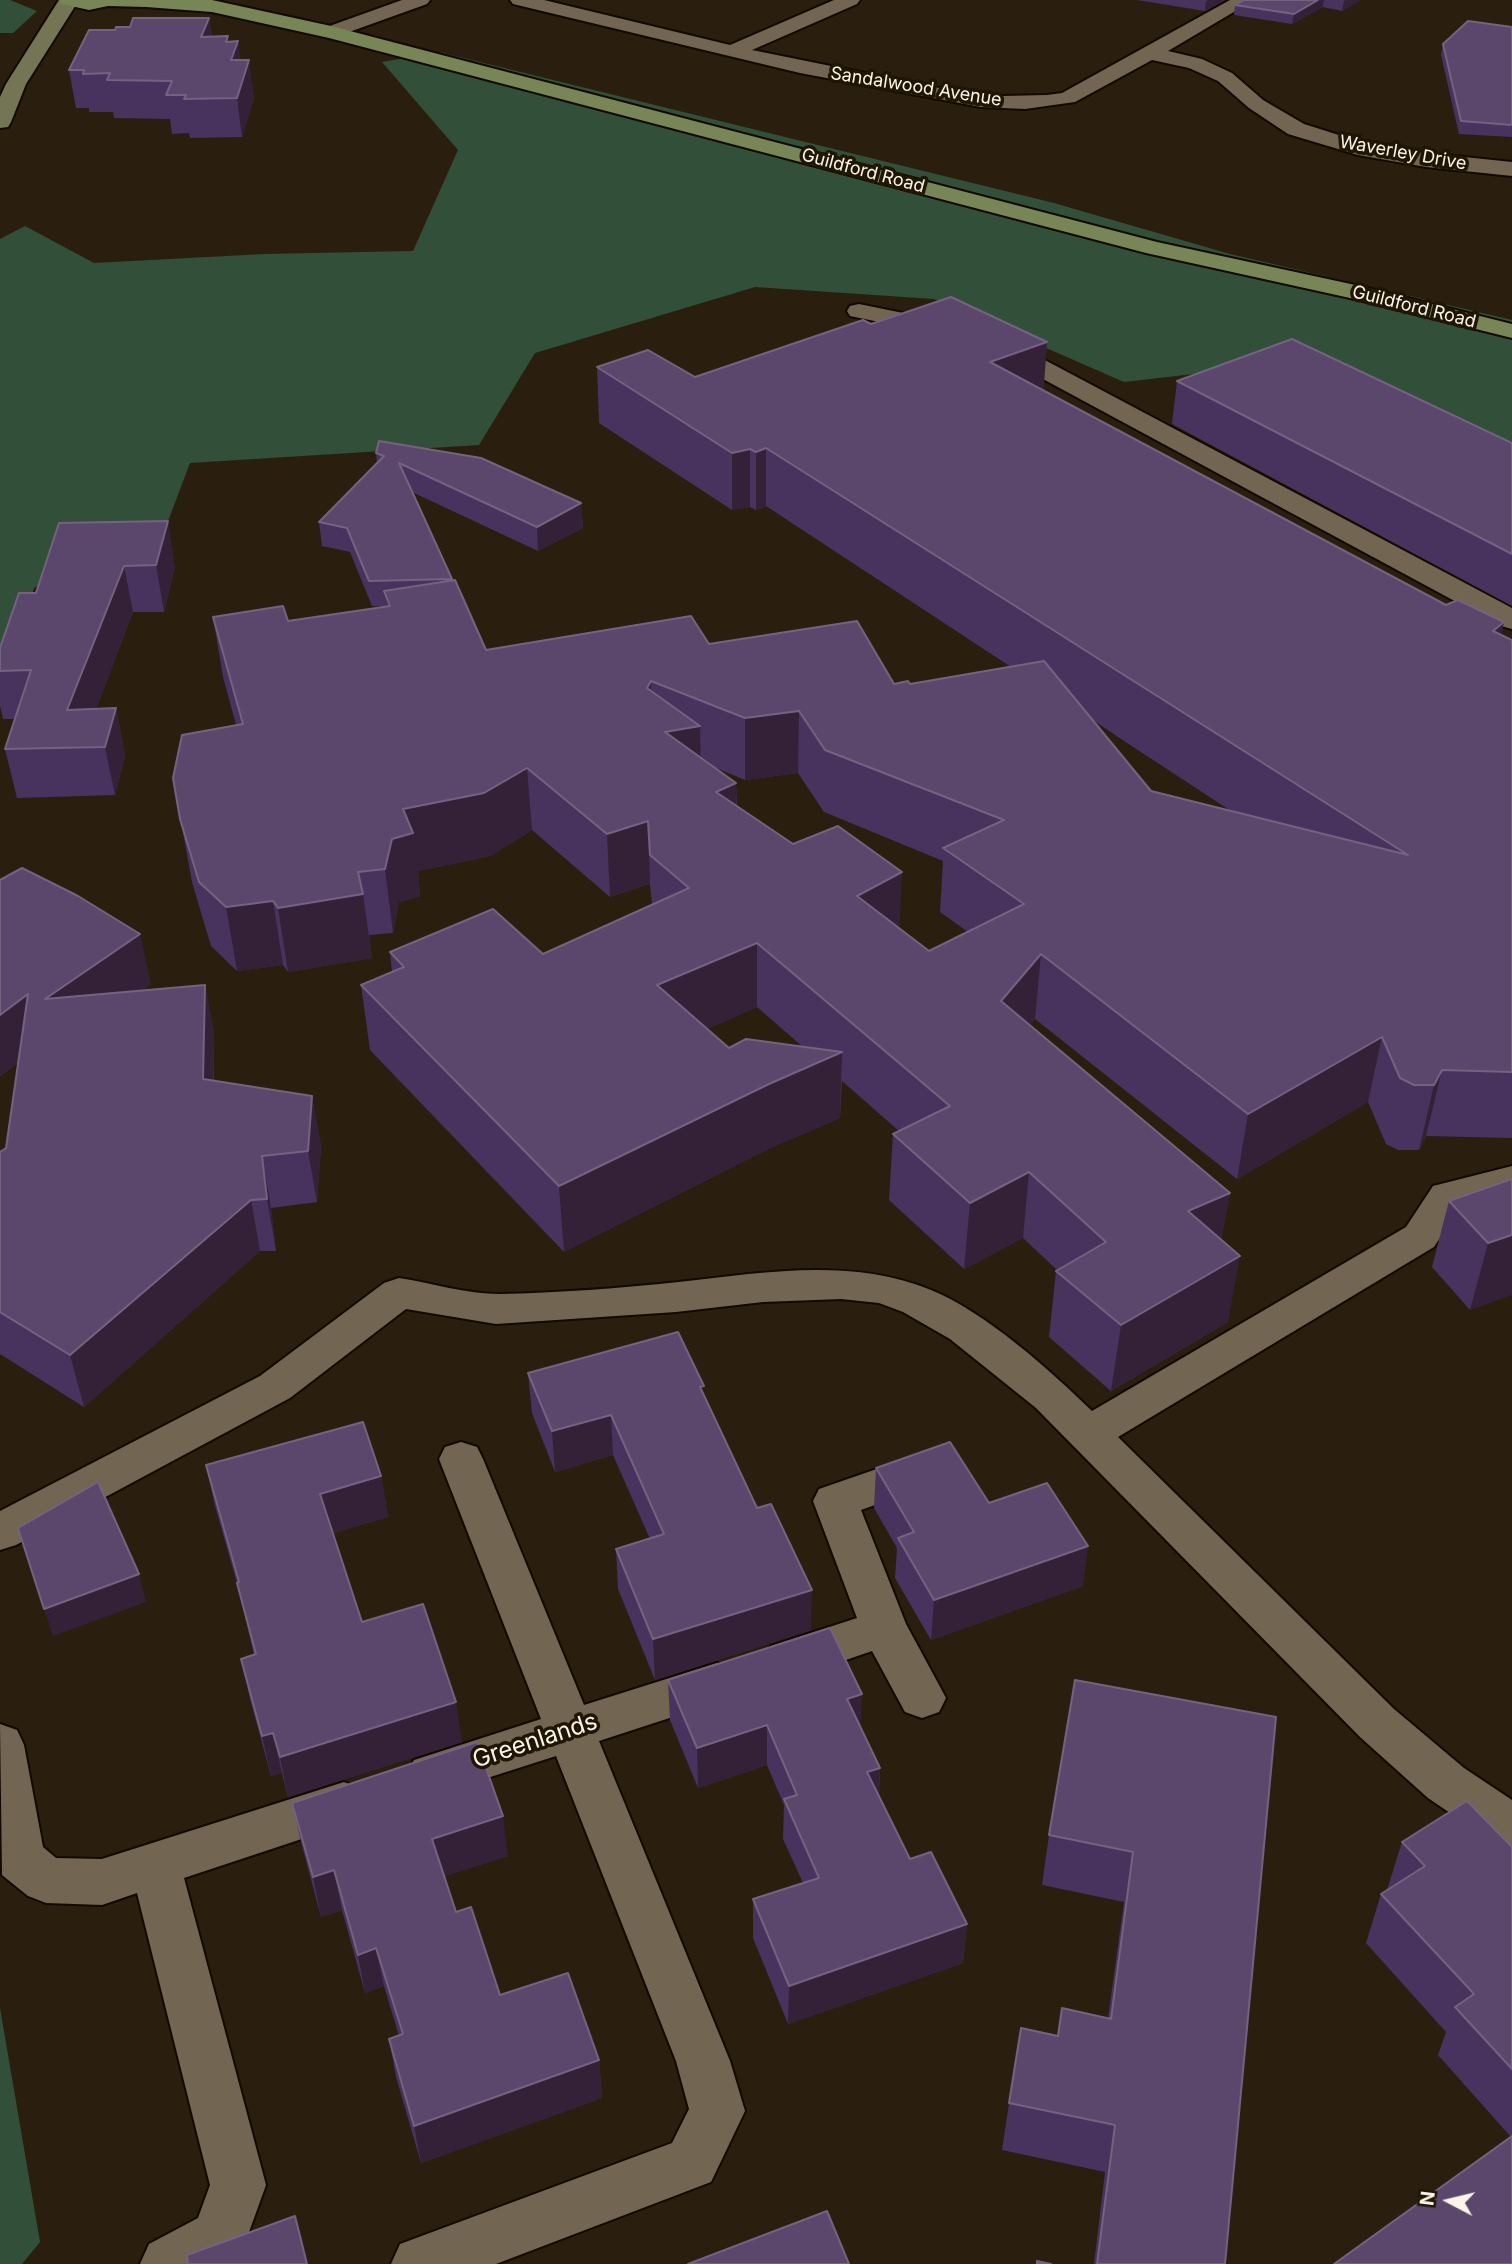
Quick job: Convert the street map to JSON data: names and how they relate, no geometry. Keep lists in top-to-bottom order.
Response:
{
  "streets": {
    "main road": ["Guildford Road"],
    "street": ["Sandalwood Avenue", "Waverley Drive", "Greenlands"]
  },
  "crossings": [
    ["Sandalwood Avenue", "Waverley Drive"]
  ],
  "north": "left"
}
